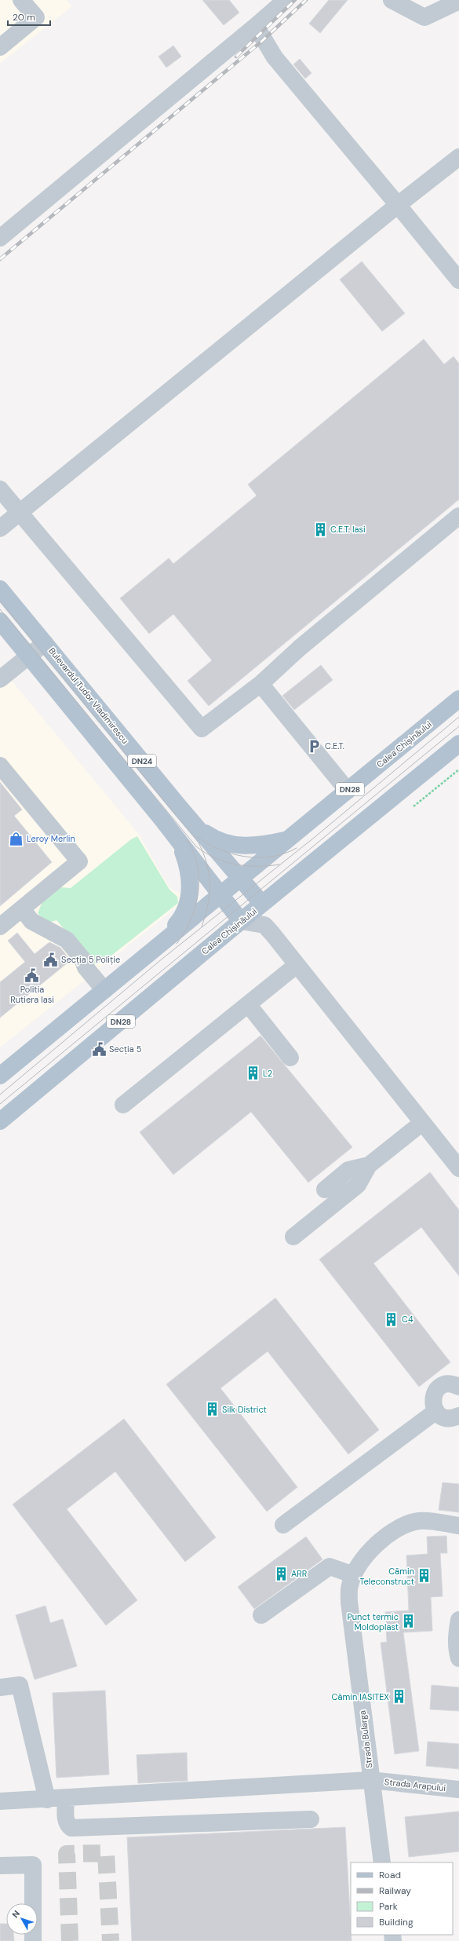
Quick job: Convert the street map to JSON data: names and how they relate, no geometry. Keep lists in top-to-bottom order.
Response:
{
  "streets": {
    "main road": [
      "Bulevardul Tudor Vladimirescu",
      "Calea Chișinăului",
      "DN24",
      "DN28"
    ],
    "street": ["Strada Bularga", "Strada Arapului"]
  },
  "crossings": [
    ["Bulevardul Tudor Vladimirescu", "Calea Chișinăului"],
    ["Calea Chișinăului", "DN24"],
    ["Strada Bularga", "Strada Arapului"]
  ],
  "places": {
    "building": [
      "C.E.T. Iasi",
      "L2",
      "C4",
      "Silk District",
      "ARR",
      "Cămin Teleconstruct",
      "Punct termic Moldoplast",
      "Cămin IASITEX"
    ],
    "parking": ["C.E.T."],
    "shop": ["Leroy Merlin"],
    "public building": ["Secția 5 Poliție", "Politia Rutiera Iasi", "Secția 5"]
  },
  "legend": [
    "Road",
    "Railway",
    "Park",
    "Building"
  ],
  "scale_bar": "20 m",
  "north": "top left"
}
